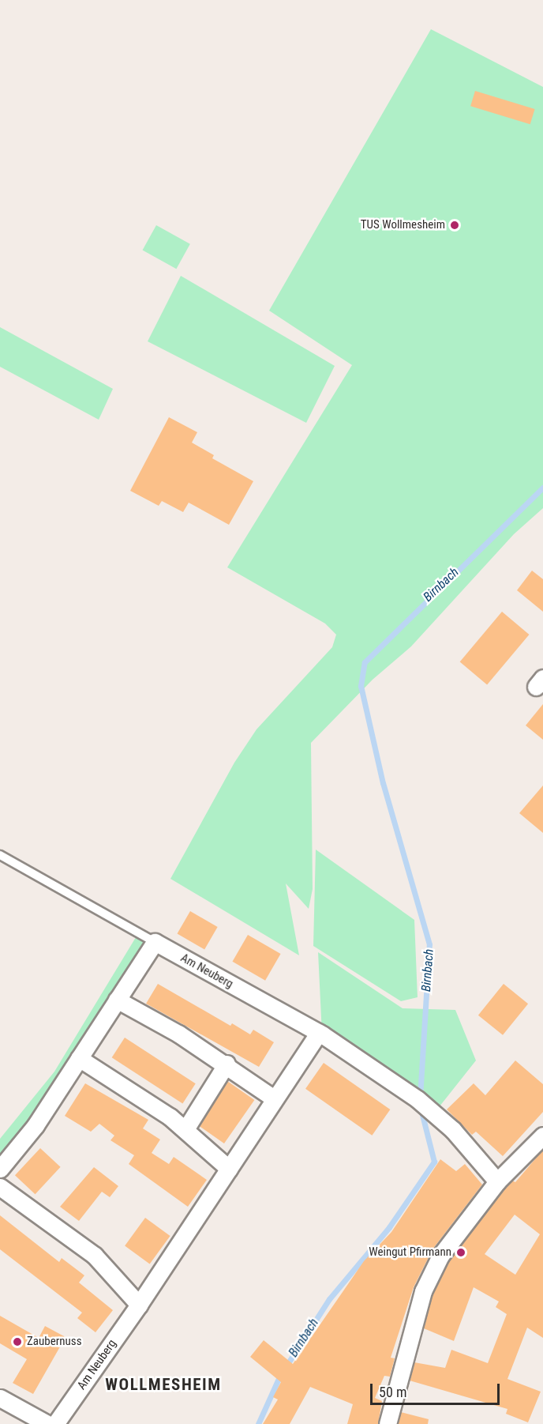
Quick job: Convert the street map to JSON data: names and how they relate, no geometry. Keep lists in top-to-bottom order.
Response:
{
  "streets": {
    "street": ["Am Neuberg"]
  },
  "districts": ["WOLLMESHEIM"],
  "water": ["Birnbach"],
  "places": ["TUS Wollmesheim", "Weingut Pfirmann", "Zaubernuss"],
  "scale_bar": "50 m"
}
